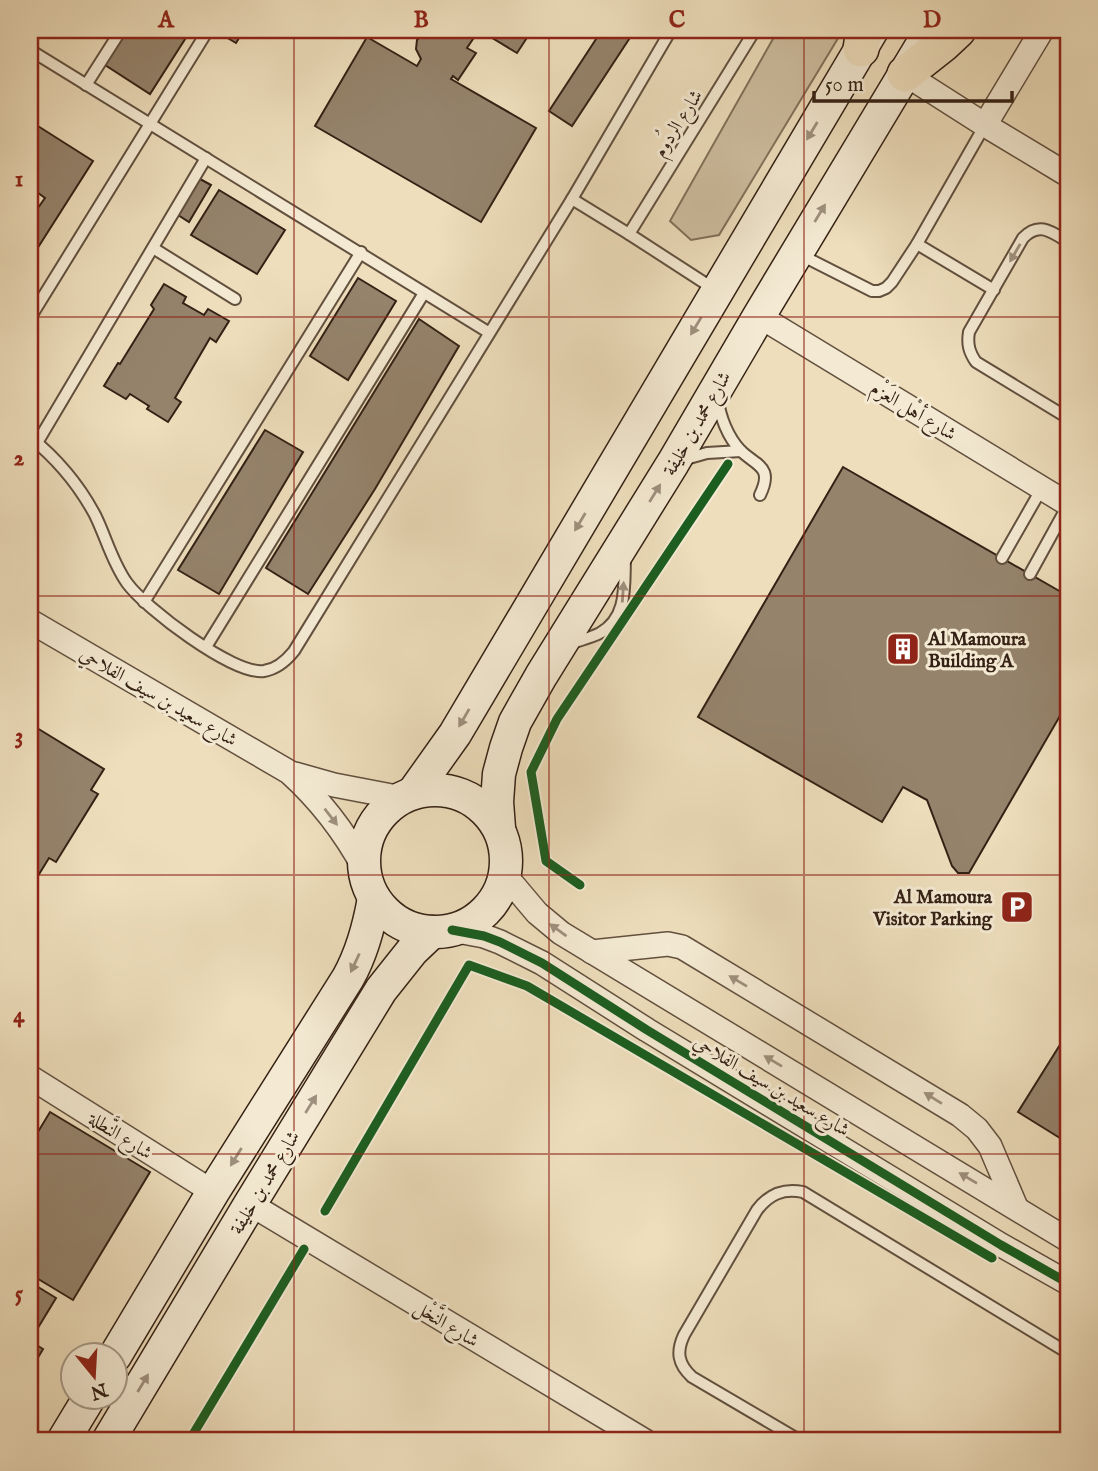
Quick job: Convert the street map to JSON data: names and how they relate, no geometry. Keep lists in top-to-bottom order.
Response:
{
  "streets": {
    "main road": ["شارع محمد بن خليفة"],
    "street": [
      "شارع أهْل العَزْم",
      "شارع سعيد بن سيف الفلاحي",
      "شارع النَّطلة",
      "شارع النَّخْل"
    ],
    "lane": ["شارع الردُوم"]
  },
  "crossings": [
    ["شارع أهْل العَزْم", "شارع محمد بن خليفة"],
    ["شارع محمد بن خليفة", "شارع سعيد بن سيف الفلاحي"],
    ["شارع محمد بن خليفة", "شارع النَّطلة"],
    ["شارع محمد بن خليفة", "شارع النَّخْل"]
  ],
  "places": {
    "building": ["Al Mamoura Building A"],
    "parking": ["Al Mamoura Visitor Parking"]
  },
  "scale_bar": "50 m",
  "north": "bottom",
  "grid": {
    "columns": [
      "A",
      "B",
      "C",
      "D"
    ],
    "rows": [
      "1",
      "2",
      "3",
      "4",
      "5"
    ]
  }
}
